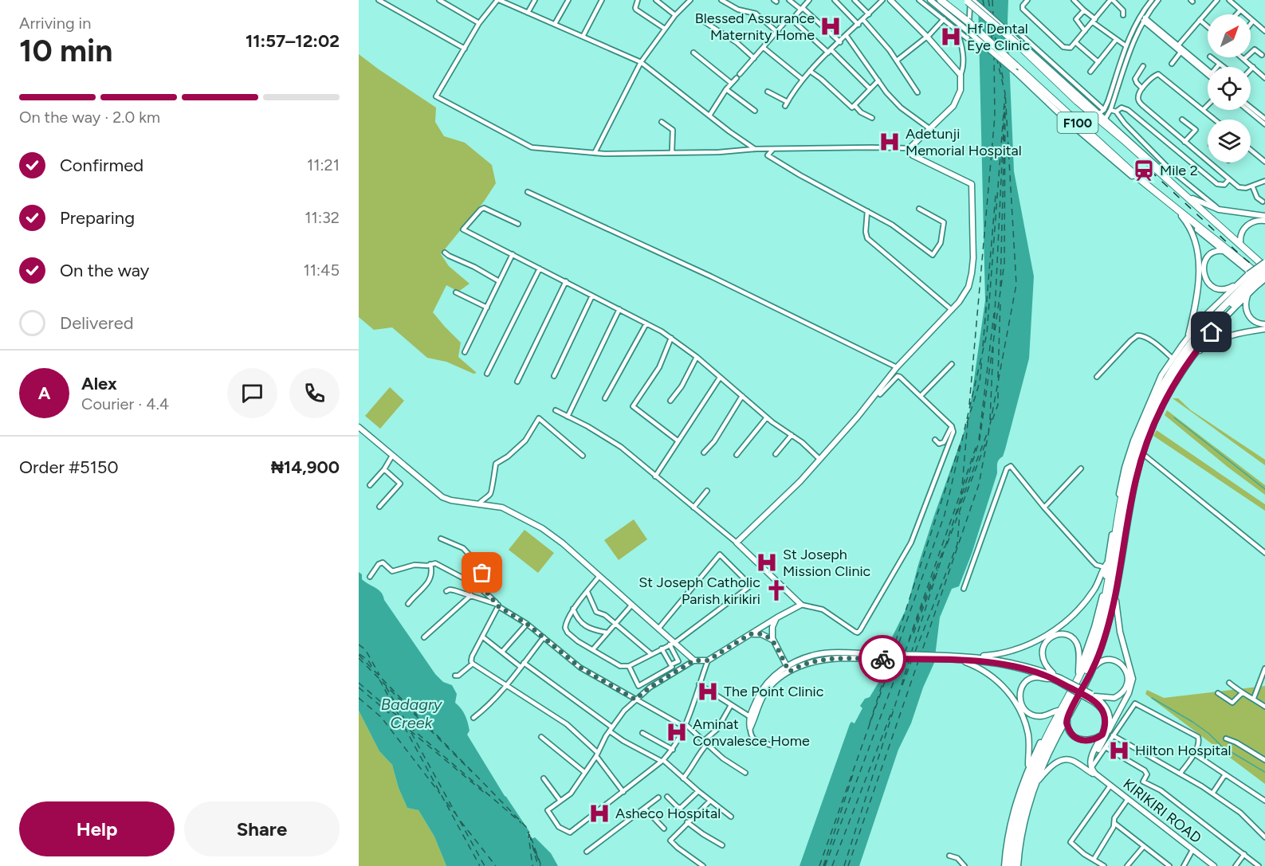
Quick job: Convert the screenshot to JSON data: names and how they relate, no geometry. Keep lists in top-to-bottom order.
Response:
{
  "streets": {
    "highway": ["F100"],
    "main road": ["KIRIKIRI ROAD"]
  },
  "water": ["Badagry Creek"],
  "places": {
    "hospital": [
      "Blessed Assurance Maternity Home",
      "Hf Dental Eye Clinic",
      "Adetunji Memorial Hospital",
      "St Joseph Mission Clinic",
      "The Point Clinic",
      "Aminat Convalesce Home",
      "Hilton Hospital",
      "Asheco Hospital"
    ],
    "station": ["Mile 2"],
    "church": ["St Joseph Catholic Parish kirikiri"]
  },
  "north": "top right",
  "page": {
    "heading": ["10 min", "Arriving in", "11:57–12:02"],
    "panel": [
      "Alex",
      "Courier · 4.4",
      "Order #5150",
      "₦14,900"
    ],
    "bar": "On the way · 2.0 km",
    "list": [
      ["Confirmed", "11:21"],
      ["Preparing", "11:32"],
      ["On the way", "11:45"],
      "Delivered"
    ],
    "round": "A",
    "buttons": ["Help", "Share"]
  }
}
